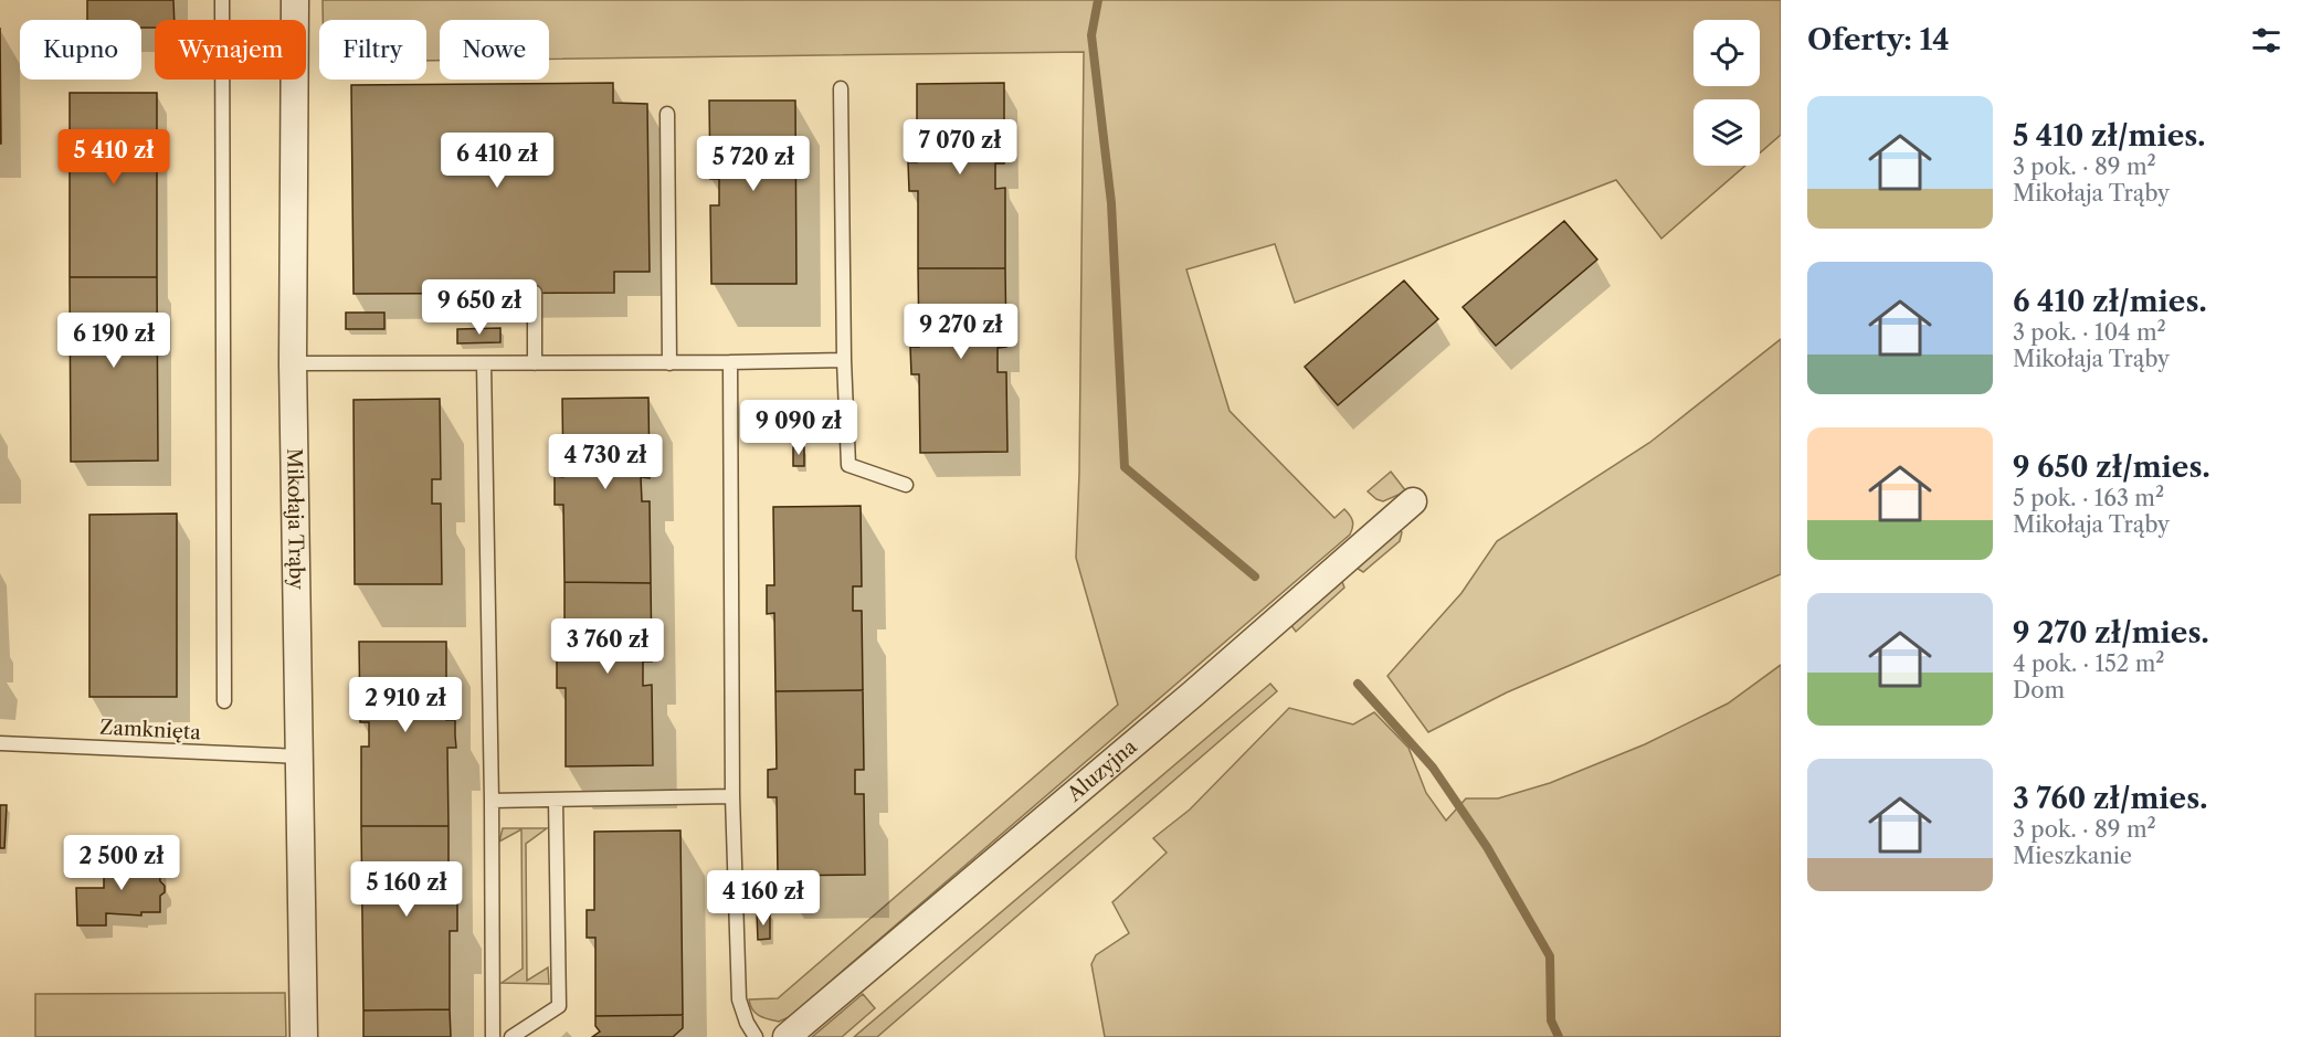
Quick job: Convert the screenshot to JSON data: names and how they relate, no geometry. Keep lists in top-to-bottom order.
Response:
{
  "streets": {
    "street": ["Mikołaja Trąby", "Aluzyjna"],
    "lane": ["Zamknięta"]
  },
  "crossings": [
    ["Mikołaja Trąby", "Zamknięta"]
  ],
  "page": {
    "heading": "Oferty: 14",
    "chip": [
      "Kupno",
      "Wynajem",
      "Filtry",
      "Nowe"
    ],
    "list": [
      {
        "name": "5 410 zł/mies.",
        "note": "3 pok. · 89 m² · Mikołaja Trąby"
      },
      {
        "name": "6 410 zł/mies.",
        "note": "3 pok. · 104 m² · Mikołaja Trąby"
      },
      {
        "name": "9 650 zł/mies.",
        "note": "5 pok. · 163 m² · Mikołaja Trąby"
      },
      {
        "name": "9 270 zł/mies.",
        "note": "4 pok. · 152 m² · Dom"
      },
      {
        "name": "3 760 zł/mies.",
        "note": "3 pok. · 89 m² · Mieszkanie"
      }
    ],
    "price": [
      "7 070 zł",
      "5 410 zł",
      "6 410 zł",
      "5 720 zł",
      "9 650 zł",
      "9 270 zł",
      "6 190 zł",
      "9 090 zł",
      "4 730 zł",
      "3 760 zł",
      "2 910 zł",
      "2 500 zł",
      "5 160 zł",
      "4 160 zł"
    ]
  }
}
